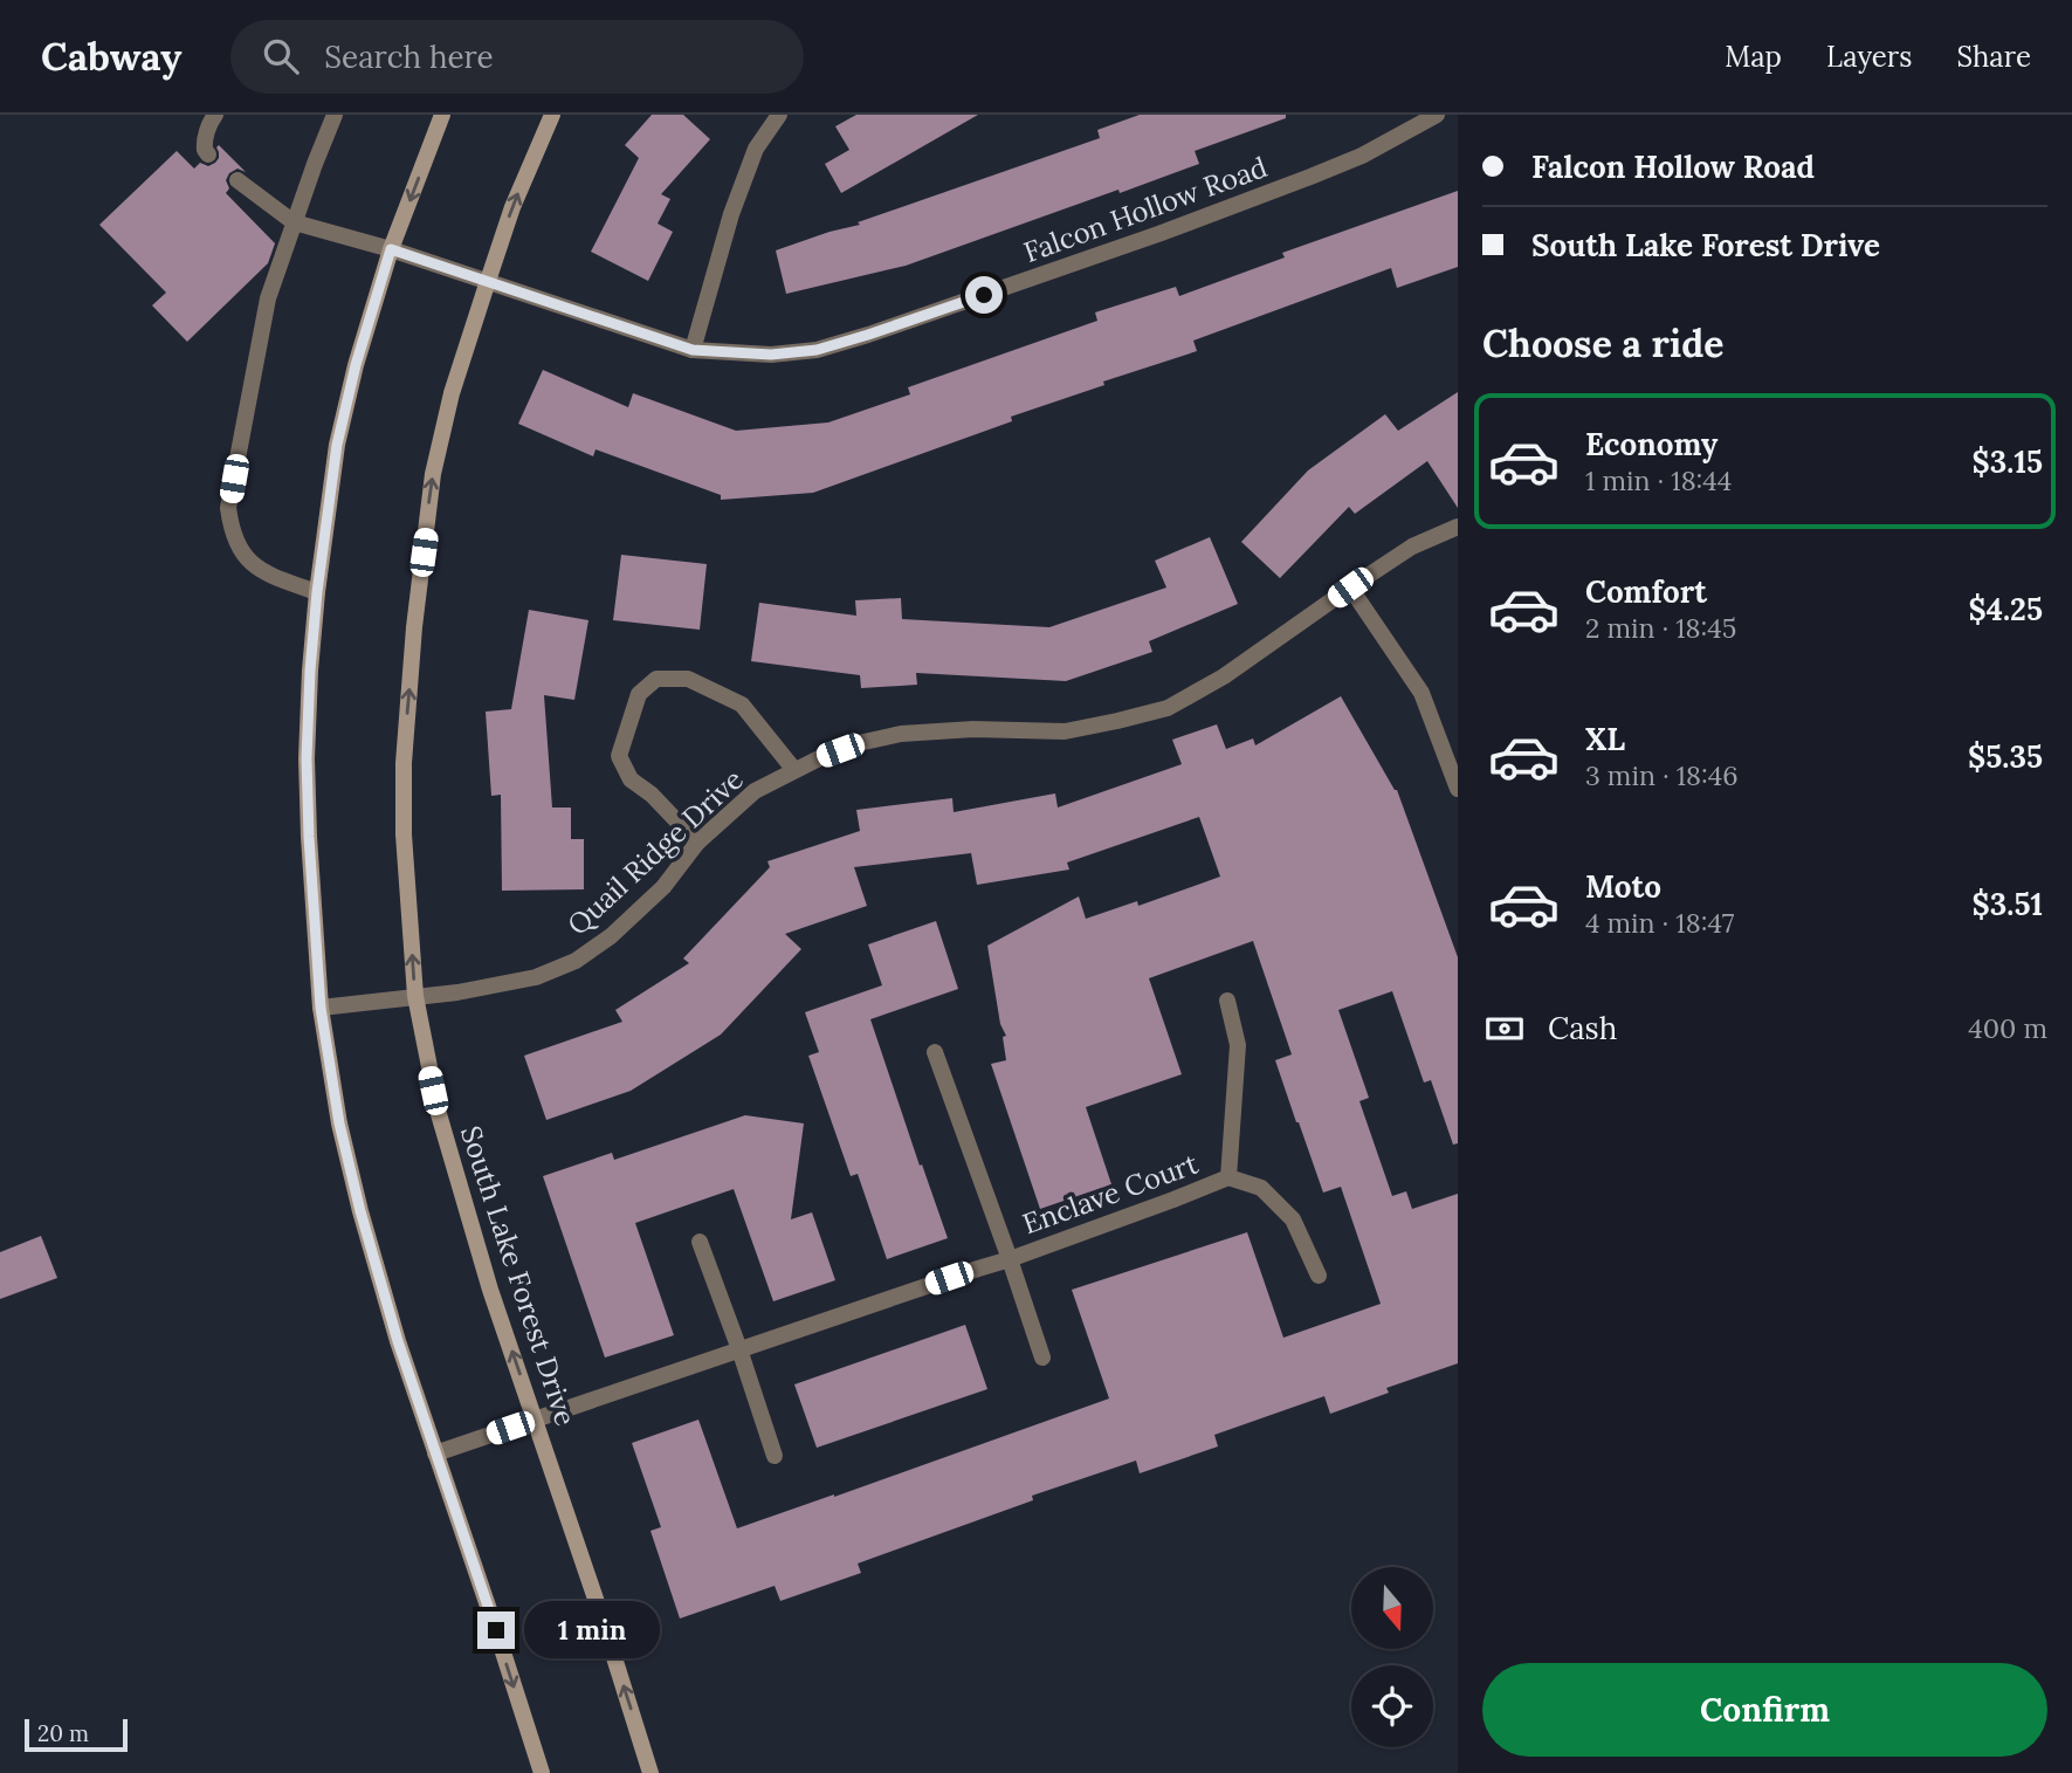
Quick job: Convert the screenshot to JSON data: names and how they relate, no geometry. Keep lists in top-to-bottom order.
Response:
{
  "streets": {
    "main road": ["South Lake Forest Drive"],
    "street": ["Falcon Hollow Road", "Quail Ridge Drive", "Enclave Court"]
  },
  "crossings": [
    ["Falcon Hollow Road", "South Lake Forest Drive"],
    ["Quail Ridge Drive", "South Lake Forest Drive"],
    ["Enclave Court", "South Lake Forest Drive"]
  ],
  "scale_bar": "20 m",
  "north": "bottom",
  "page": {
    "header": "Cabway",
    "search": "Search here",
    "nav": ["Map", "Layers", "Share"],
    "banner": ["Falcon Hollow Road", "South Lake Forest Drive"],
    "heading": "Choose a ride",
    "list": [
      {
        "name": "Economy",
        "note": "1 min · 18:44",
        "value": "$3.15"
      },
      {
        "name": "Comfort",
        "note": "2 min · 18:45",
        "value": "$4.25"
      },
      {
        "name": "XL",
        "note": "3 min · 18:46",
        "value": "$5.35"
      },
      {
        "name": "Moto",
        "note": "4 min · 18:47",
        "value": "$3.51"
      }
    ],
    "pay": ["Cash", "400 m"],
    "bubble": "1 min",
    "buttons": "Confirm",
    "scale": "20 m"
  }
}
